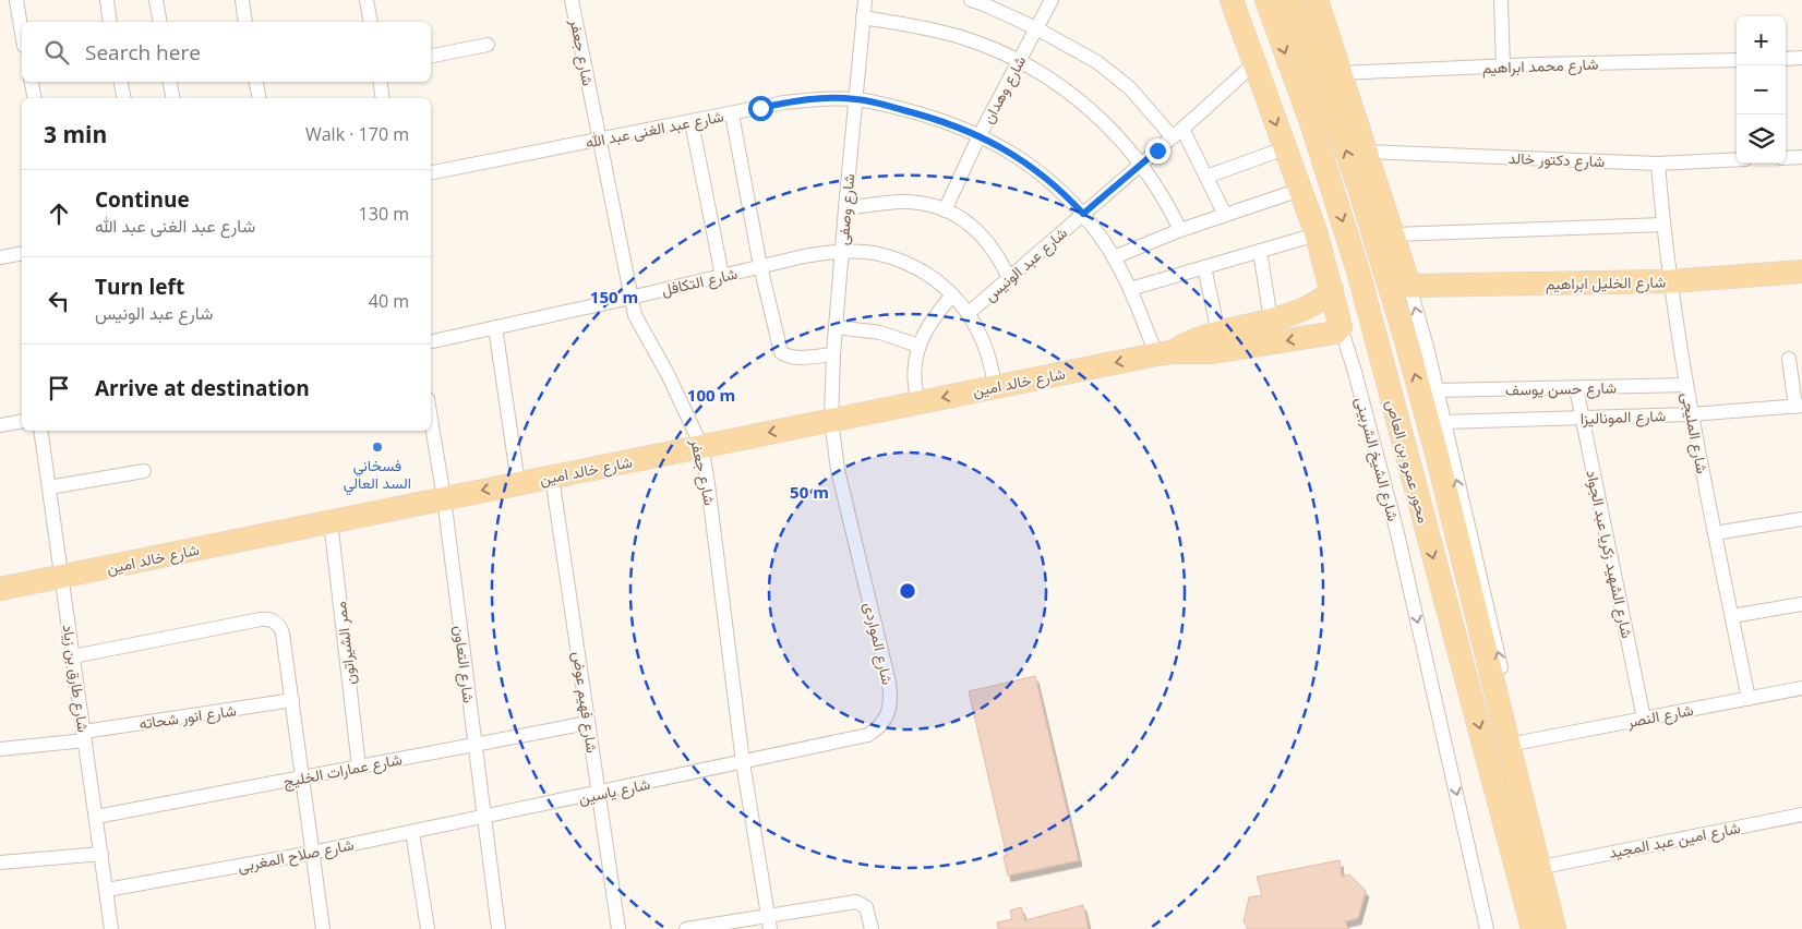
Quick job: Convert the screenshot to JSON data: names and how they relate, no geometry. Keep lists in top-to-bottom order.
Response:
{
  "streets": {
    "main road": [
      "شارع الخليل ابراهيم",
      "شارع خالد امين",
      "شارع الشيخ الشربينى",
      "محور عمرو بن العاص"
    ],
    "street": [
      "شارع جعفر",
      "شارع محمد ابراهيم",
      "شارع وهدان",
      "شارع عبد الغنى عبد الله",
      "شارع دكتور خالد",
      "شارع وصفى",
      "شارع عبد الونيس",
      "شارع التكافل",
      "شارع حسن يوسف",
      "شارع الموناليزا",
      "شارع المليجى",
      "شارع الشهيد زكريا عبد الجواد",
      "ممر الشيراتون",
      "شارع المواردى",
      "شارع التعاون",
      "شارع طارق بن زياد",
      "شارع فهيم عوض",
      "شارع النصر",
      "شارع انور شحاته",
      "شارع عمارات الخليج",
      "شارع ياسين",
      "شارع امين عبد المجيد",
      "شارع صلاح المغربى"
    ]
  },
  "crossings": [
    ["شارع جعفر", "شارع عبد الغنى عبد الله"],
    ["شارع جعفر", "شارع التكافل"],
    ["شارع جعفر", "شارع خالد امين"],
    ["شارع جعفر", "شارع المواردى"],
    ["شارع جعفر", "شارع ياسين"],
    ["شارع وهدان", "شارع عبد الغنى عبد الله"],
    ["شارع عبد الغنى عبد الله", "شارع وصفى"],
    ["شارع عبد الغنى عبد الله", "شارع عبد الونيس"],
    ["شارع عبد الغنى عبد الله", "شارع خالد امين"],
    ["شارع دكتور خالد", "شارع المليجى"],
    ["شارع وصفى", "شارع التكافل"],
    ["شارع وصفى", "شارع خالد امين"],
    ["شارع وصفى", "شارع المواردى"],
    ["شارع عبد الونيس", "شارع التكافل"],
    ["شارع عبد الونيس", "شارع الشيخ الشربينى"],
    ["شارع التكافل", "شارع خالد امين"],
    ["شارع الخليل ابراهيم", "شارع المليجى"],
    ["شارع خالد امين", "شارع الشيخ الشربينى"],
    ["شارع خالد امين", "ممر الشيراتون"],
    ["شارع خالد امين", "شارع المواردى"],
    ["شارع خالد امين", "شارع التعاون"],
    ["شارع خالد امين", "شارع طارق بن زياد"],
    ["شارع خالد امين", "شارع فهيم عوض"],
    ["شارع حسن يوسف", "شارع المليجى"],
    ["شارع حسن يوسف", "شارع الشهيد زكريا عبد الجواد"],
    ["شارع الموناليزا", "شارع المليجى"],
    ["شارع الموناليزا", "شارع الشهيد زكريا عبد الجواد"],
    ["شارع المليجى", "شارع النصر"],
    ["شارع الشهيد زكريا عبد الجواد", "شارع النصر"],
    ["ممر الشيراتون", "شارع عمارات الخليج"],
    ["شارع المواردى", "شارع ياسين"],
    ["شارع التعاون", "شارع عمارات الخليج"],
    ["شارع التعاون", "شارع ياسين"],
    ["شارع التعاون", "شارع صلاح المغربى"],
    ["شارع طارق بن زياد", "شارع انور شحاته"],
    ["شارع طارق بن زياد", "شارع عمارات الخليج"],
    ["شارع طارق بن زياد", "شارع صلاح المغربى"],
    ["شارع فهيم عوض", "شارع عمارات الخليج"],
    ["شارع فهيم عوض", "شارع ياسين"],
    ["شارع ياسين", "شارع صلاح المغربى"]
  ],
  "one_way": ["شارع خالد امين", "شارع الشيخ الشربينى"],
  "places": ["فسخاني السد العالي"],
  "page": {
    "map_buttons": ["+", "−"],
    "search": "Search here",
    "heading": ["3 min", "Walk · 170 m"],
    "list": [
      ["Continue", "شارع عبد الغنى عبد الله", "130 m"],
      ["Turn left", "شارع عبد الونيس", "40 m"],
      "Arrive at destination"
    ]
  },
  "rings": ["150 m", "100 m", "50 m"]
}
